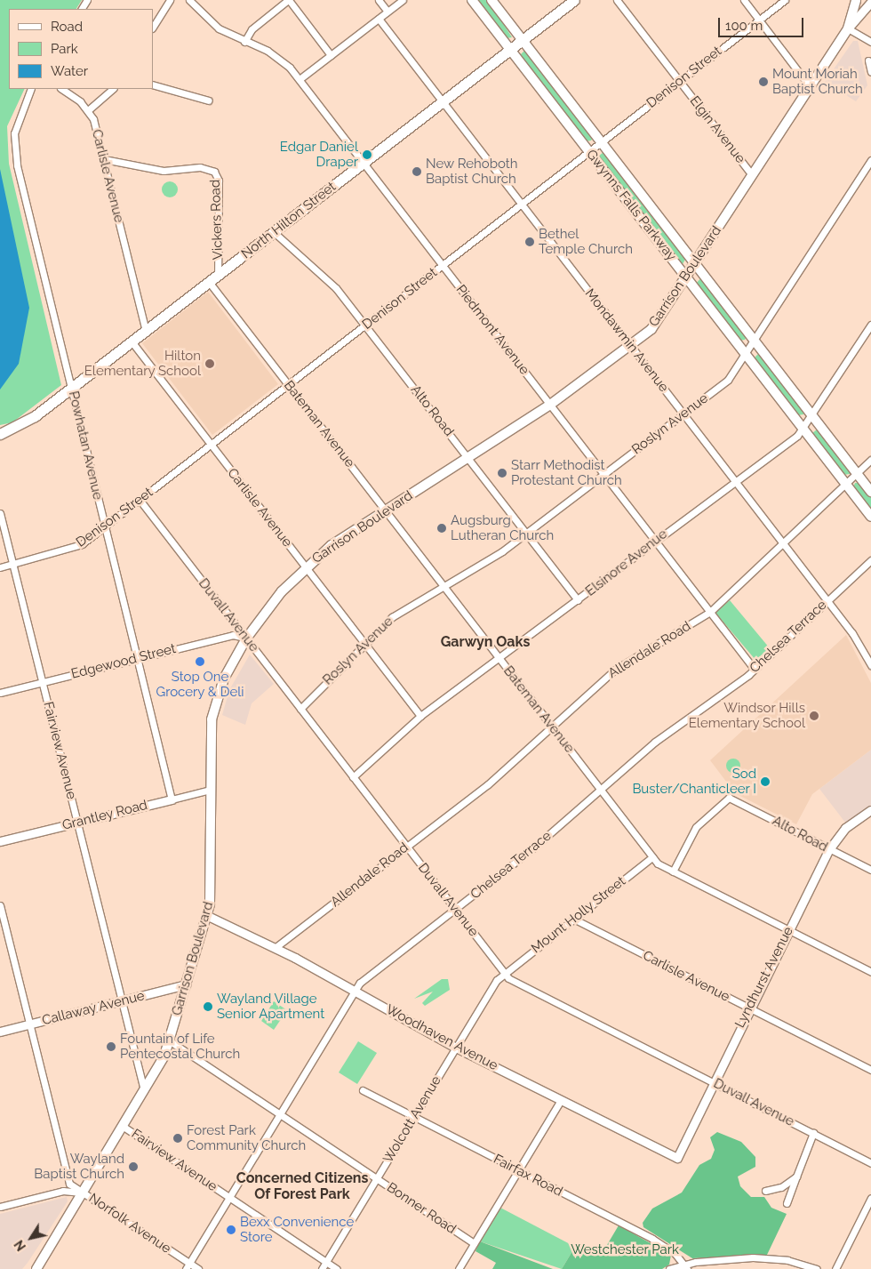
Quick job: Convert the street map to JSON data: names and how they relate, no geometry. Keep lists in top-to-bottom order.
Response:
{
  "streets": {
    "main road": ["Gwynns Falls Parkway", "North Hilton Street", "Garrison Boulevard"],
    "street": [
      "Denison Street",
      "Elgin Avenue",
      "Carlisle Avenue",
      "Vickers Road",
      "Piedmont Avenue",
      "Mondawmin Avenue",
      "Alto Road",
      "Bateman Avenue",
      "Roslyn Avenue",
      "Powhatan Avenue",
      "Elsinore Avenue",
      "Duvall Avenue",
      "Chelsea Terrace",
      "Allendale Road",
      "Edgewood Street",
      "Fairview Avenue",
      "Grantley Road",
      "Mount Holly Street",
      "Lyndhurst Avenue",
      "Callaway Avenue",
      "Woodhaven Avenue",
      "Wolcott Avenue",
      "Fairfax Road",
      "Bonner Road",
      "Norfolk Avenue"
    ]
  },
  "crossings": [
    ["Denison Street", "Elgin Avenue"],
    ["Denison Street", "Carlisle Avenue"],
    ["Denison Street", "Gwynns Falls Parkway"],
    ["Denison Street", "Piedmont Avenue"],
    ["Denison Street", "Mondawmin Avenue"],
    ["Denison Street", "Alto Road"],
    ["Denison Street", "Bateman Avenue"],
    ["Denison Street", "Powhatan Avenue"],
    ["Denison Street", "Duvall Avenue"],
    ["Denison Street", "Fairview Avenue"],
    ["Elgin Avenue", "Garrison Boulevard"],
    ["Carlisle Avenue", "Vickers Road"],
    ["Carlisle Avenue", "North Hilton Street"],
    ["Carlisle Avenue", "Garrison Boulevard"],
    ["Carlisle Avenue", "Roslyn Avenue"],
    ["Carlisle Avenue", "Elsinore Avenue"],
    ["Carlisle Avenue", "Mount Holly Street"],
    ["Carlisle Avenue", "Lyndhurst Avenue"],
    ["Gwynns Falls Parkway", "North Hilton Street"],
    ["Gwynns Falls Parkway", "Garrison Boulevard"],
    ["Gwynns Falls Parkway", "Roslyn Avenue"],
    ["Gwynns Falls Parkway", "Elsinore Avenue"],
    ["Gwynns Falls Parkway", "Allendale Road"],
    ["Vickers Road", "North Hilton Street"],
    ["North Hilton Street", "Piedmont Avenue"],
    ["North Hilton Street", "Mondawmin Avenue"],
    ["North Hilton Street", "Alto Road"],
    ["North Hilton Street", "Bateman Avenue"],
    ["North Hilton Street", "Powhatan Avenue"],
    ["Garrison Boulevard", "Piedmont Avenue"],
    ["Garrison Boulevard", "Mondawmin Avenue"],
    ["Garrison Boulevard", "Alto Road"],
    ["Garrison Boulevard", "Bateman Avenue"],
    ["Garrison Boulevard", "Duvall Avenue"],
    ["Garrison Boulevard", "Edgewood Street"],
    ["Garrison Boulevard", "Fairview Avenue"],
    ["Garrison Boulevard", "Grantley Road"],
    ["Garrison Boulevard", "Callaway Avenue"],
    ["Garrison Boulevard", "Woodhaven Avenue"],
    ["Garrison Boulevard", "Bonner Road"],
    ["Garrison Boulevard", "Norfolk Avenue"],
    ["Piedmont Avenue", "Roslyn Avenue"],
    ["Piedmont Avenue", "Elsinore Avenue"],
    ["Piedmont Avenue", "Chelsea Terrace"],
    ["Piedmont Avenue", "Allendale Road"],
    ["Mondawmin Avenue", "Roslyn Avenue"],
    ["Mondawmin Avenue", "Elsinore Avenue"],
    ["Mondawmin Avenue", "Chelsea Terrace"],
    ["Mondawmin Avenue", "Allendale Road"],
    ["Alto Road", "Bateman Avenue"],
    ["Alto Road", "Roslyn Avenue"],
    ["Alto Road", "Elsinore Avenue"],
    ["Alto Road", "Lyndhurst Avenue"],
    ["Bateman Avenue", "Roslyn Avenue"],
    ["Bateman Avenue", "Elsinore Avenue"],
    ["Bateman Avenue", "Chelsea Terrace"],
    ["Bateman Avenue", "Allendale Road"],
    ["Bateman Avenue", "Mount Holly Street"],
    ["Bateman Avenue", "Lyndhurst Avenue"],
    ["Roslyn Avenue", "Duvall Avenue"],
    ["Powhatan Avenue", "Edgewood Street"],
    ["Powhatan Avenue", "Grantley Road"],
    ["Elsinore Avenue", "Duvall Avenue"],
    ["Duvall Avenue", "Chelsea Terrace"],
    ["Duvall Avenue", "Allendale Road"],
    ["Duvall Avenue", "Edgewood Street"],
    ["Duvall Avenue", "Mount Holly Street"],
    ["Duvall Avenue", "Lyndhurst Avenue"],
    ["Duvall Avenue", "Wolcott Avenue"],
    ["Chelsea Terrace", "Fairview Avenue"],
    ["Chelsea Terrace", "Woodhaven Avenue"],
    ["Chelsea Terrace", "Bonner Road"],
    ["Chelsea Terrace", "Norfolk Avenue"],
    ["Allendale Road", "Woodhaven Avenue"],
    ["Edgewood Street", "Fairview Avenue"],
    ["Fairview Avenue", "Grantley Road"],
    ["Fairview Avenue", "Callaway Avenue"],
    ["Fairview Avenue", "Wolcott Avenue"],
    ["Mount Holly Street", "Wolcott Avenue"],
    ["Lyndhurst Avenue", "Woodhaven Avenue"],
    ["Callaway Avenue", "Norfolk Avenue"],
    ["Woodhaven Avenue", "Wolcott Avenue"],
    ["Wolcott Avenue", "Fairfax Road"],
    ["Wolcott Avenue", "Bonner Road"]
  ],
  "districts": ["Garwyn Oaks", "Concerned Citizens Of Forest Park"],
  "parks": ["Westchester Park"],
  "places": [
    "Mount Moriah Baptist Church",
    "Edgar Daniel Draper",
    "New Rehoboth Baptist Church",
    "Bethel Temple Church",
    "Hilton Elementary School",
    "Starr Methodist Protestant Church",
    "Augsburg Lutheran Church",
    "Stop One Grocery & Deli",
    "Windsor Hills Elementary School",
    "Sod Buster/Chanticleer I",
    "Wayland Village Senior Apartment",
    "Fountain of Life Pentecostal Church",
    "Forest Park Community Church",
    "Wayland Baptist Church",
    "Bexx Convenience Store"
  ],
  "legend": ["Road", "Park", "Water"],
  "scale_bar": "100 m",
  "north": "bottom left"
}
